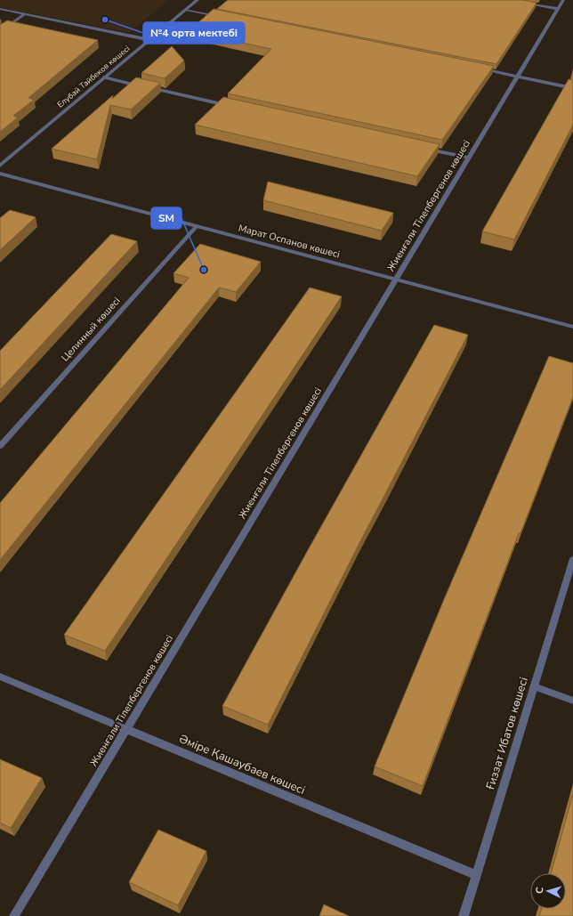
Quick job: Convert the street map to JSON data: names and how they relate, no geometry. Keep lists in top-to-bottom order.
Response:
{
  "streets": {
    "street": [
      "Елубай Тайбеков көшесі",
      "Жиенғали Тілепбергенов көшесі",
      "Марат Оспанов көшесі",
      "Целинный көшесі",
      "Ғиззат Ибатов көшесі",
      "Әміре Қашаубаев көшесі"
    ]
  },
  "crossings": [
    ["Жиенғали Тілепбергенов көшесі", "Марат Оспанов көшесі"],
    ["Жиенғали Тілепбергенов көшесі", "Әміре Қашаубаев көшесі"],
    ["Марат Оспанов көшесі", "Целинный көшесі"],
    ["Ғиззат Ибатов көшесі", "Әміре Қашаубаев көшесі"]
  ],
  "places": ["№4 орта мектебі", "SM"],
  "north": "left"
}
